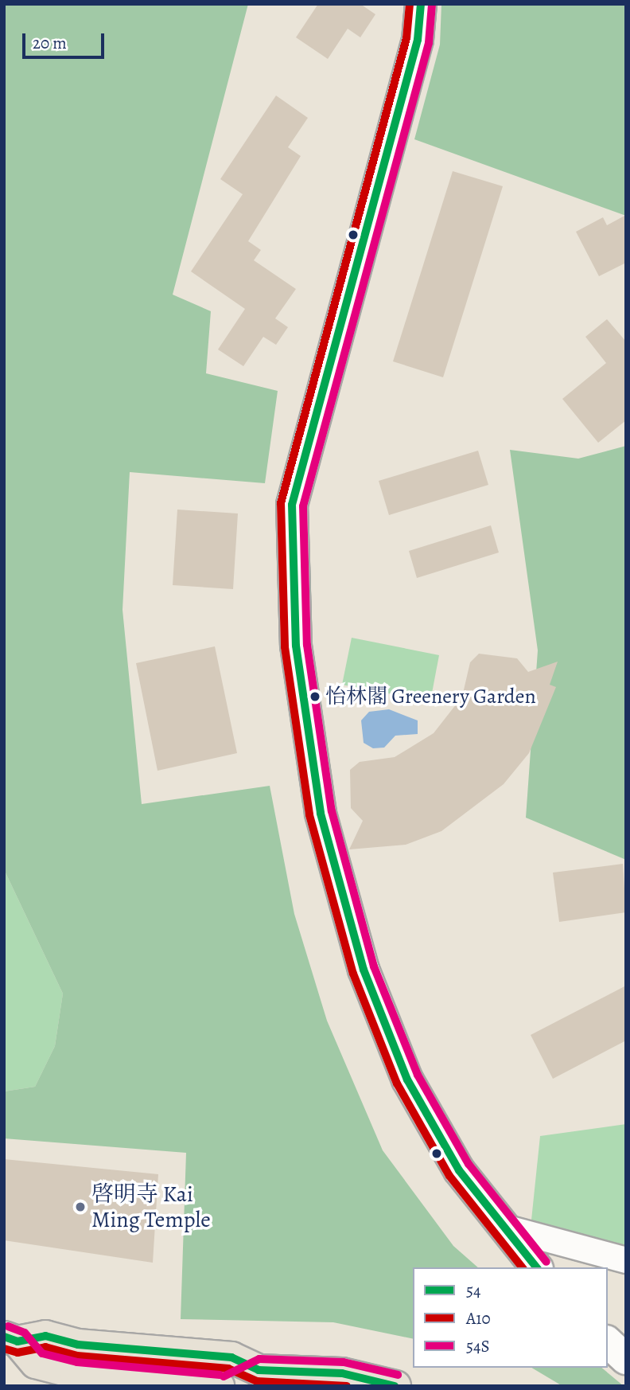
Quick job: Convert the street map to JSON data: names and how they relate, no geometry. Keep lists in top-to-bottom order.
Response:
{
  "places": ["怡林閣 Greenery Garden", "啓明寺 Kai Ming Temple"],
  "lines": ["transit line 54", "transit line A10", "transit line 54S"],
  "legend": ["54", "A10", "54S"],
  "scale_bar": "20 m"
}
